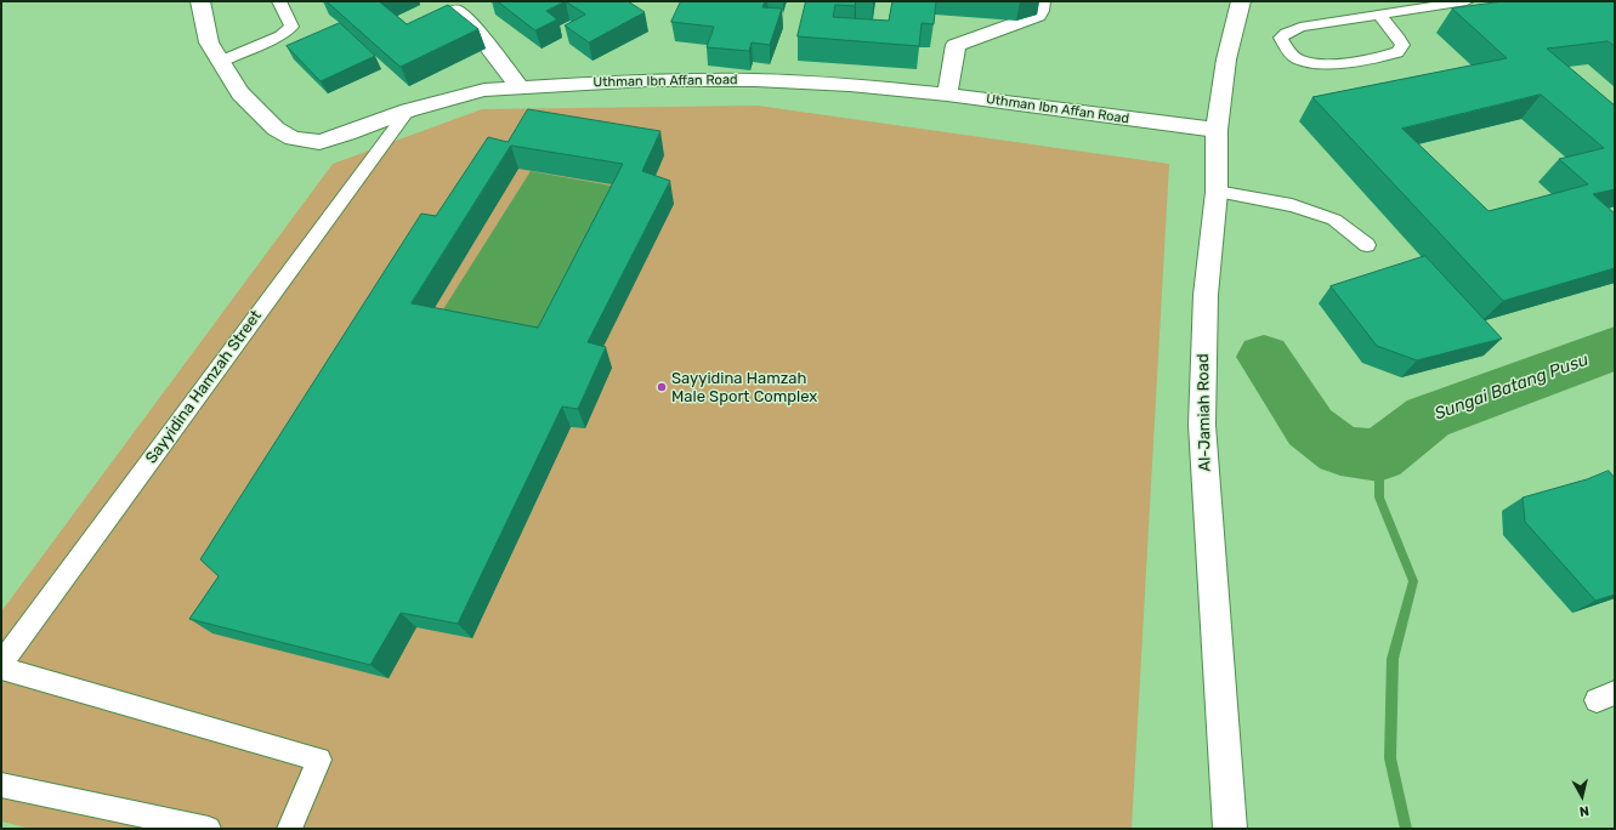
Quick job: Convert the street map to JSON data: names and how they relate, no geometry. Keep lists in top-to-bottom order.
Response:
{
  "streets": {
    "street": ["Uthman Ibn Affan Road", "Al-Jamiah Road"],
    "lane": ["Sayyidina Hamzah Street"]
  },
  "crossings": [
    ["Uthman Ibn Affan Road", "Sayyidina Hamzah Street"],
    ["Uthman Ibn Affan Road", "Al-Jamiah Road"]
  ],
  "water": ["Sungai Batang Pusu"],
  "places": ["Sayyidina Hamzah Male Sport Complex"],
  "north": "bottom"
}
